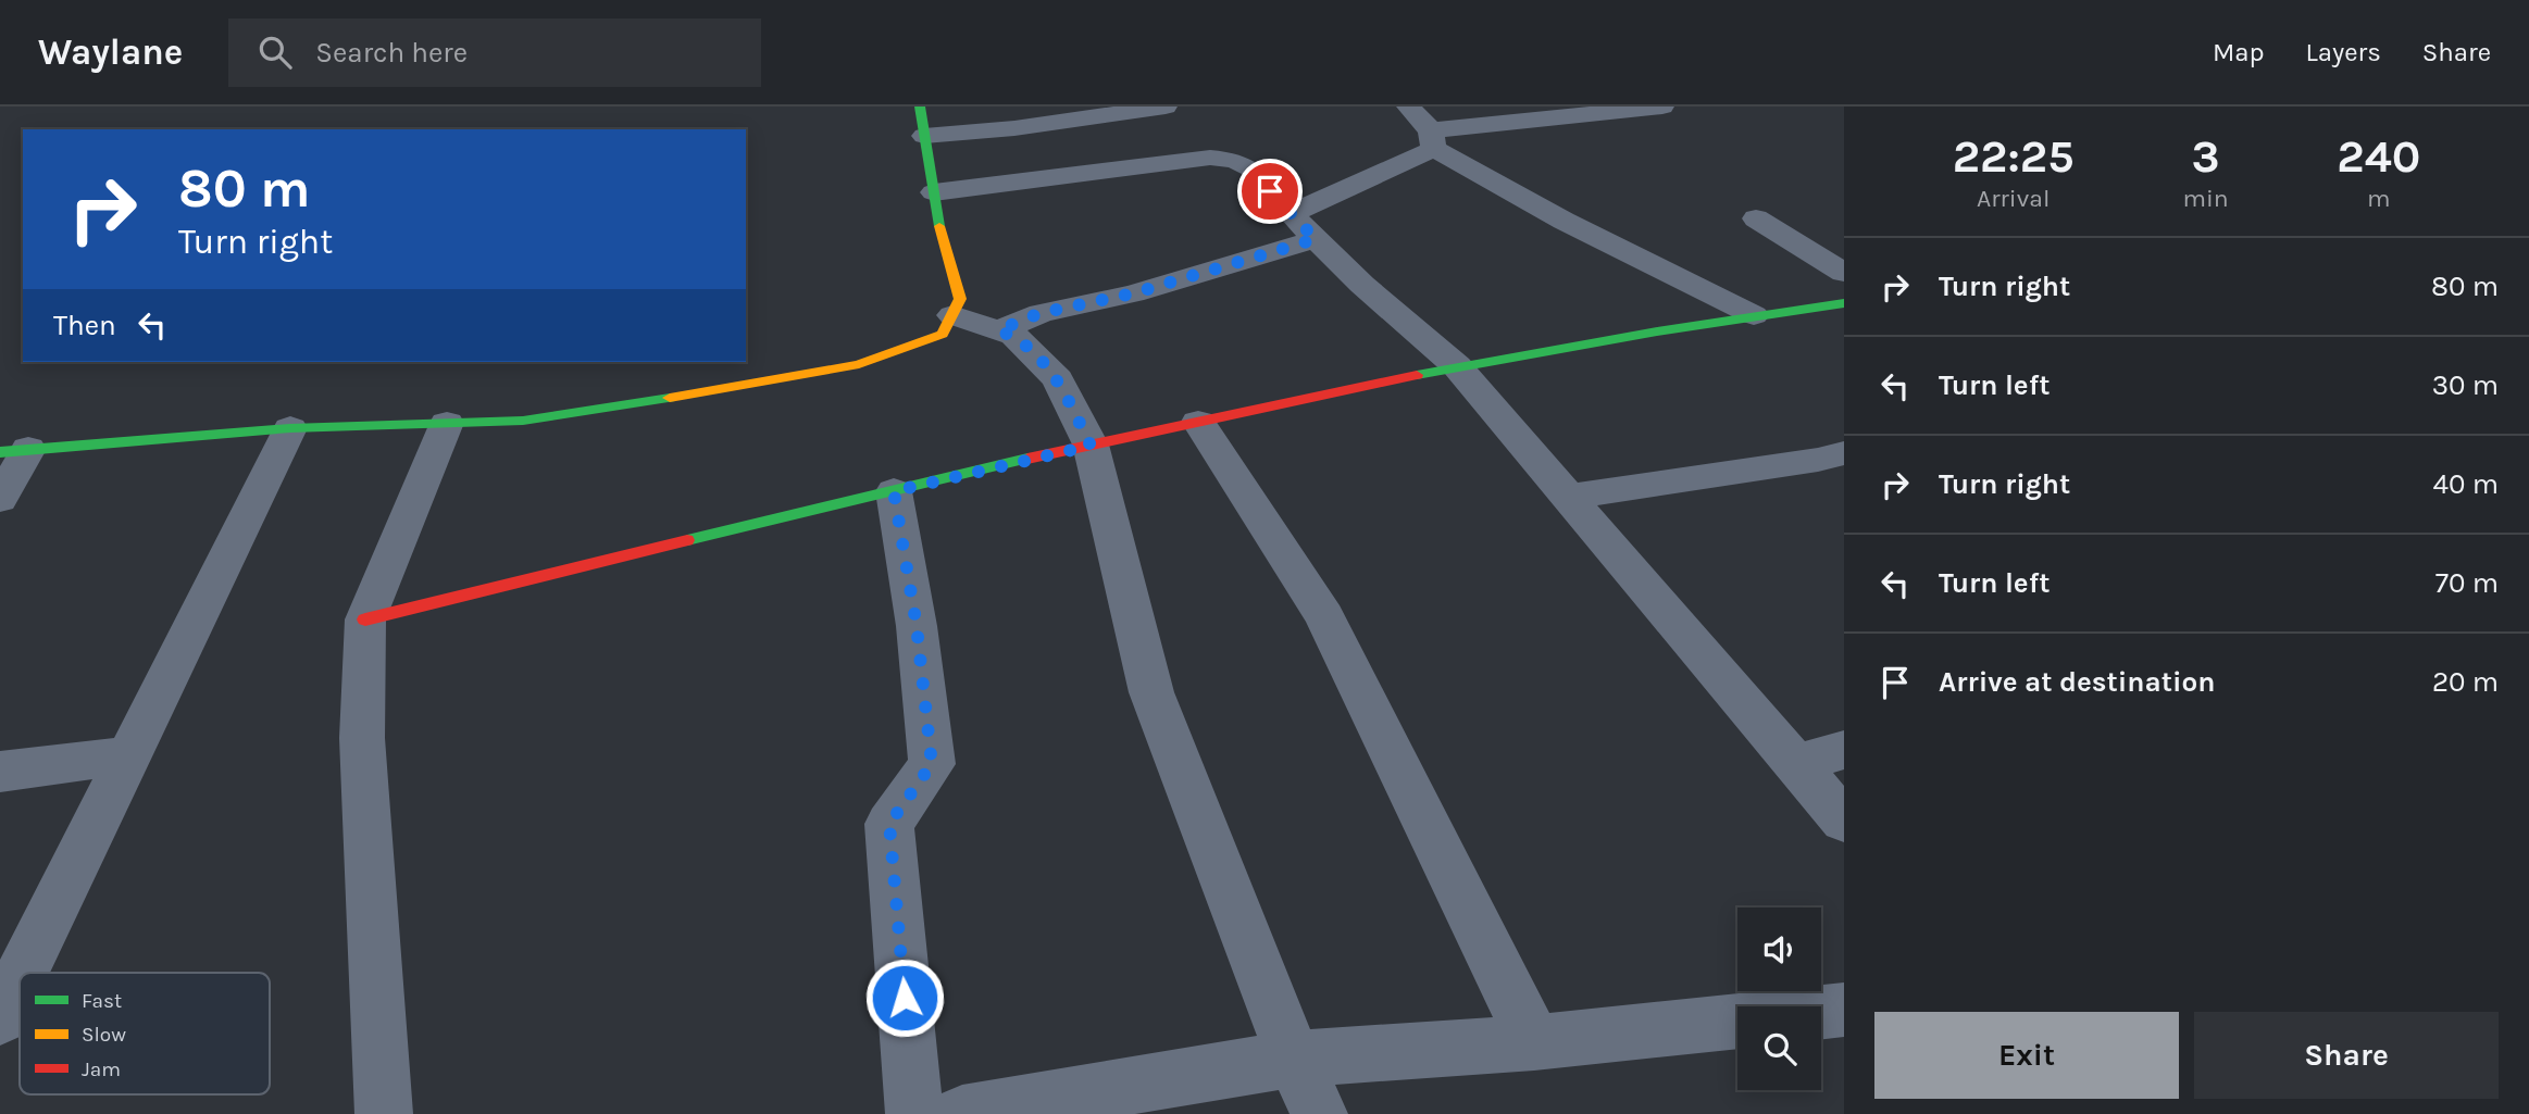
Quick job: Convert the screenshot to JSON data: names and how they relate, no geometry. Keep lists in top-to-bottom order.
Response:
{
  "legend": ["Fast", "Slow", "Jam"],
  "page": {
    "header": "Waylane",
    "search": "Search here",
    "nav": ["Map", "Layers", "Share"],
    "eta": [
      "22:25",
      "Arrival",
      "3",
      "min",
      "240",
      "m"
    ],
    "turn": ["80 m", "Turn right"],
    "list": [
      {
        "name": "Turn right",
        "value": "80 m"
      },
      {
        "name": "Turn left",
        "value": "30 m"
      },
      {
        "name": "Turn right",
        "value": "40 m"
      },
      {
        "name": "Turn left",
        "value": "70 m"
      },
      {
        "name": "Arrive at destination",
        "value": "20 m"
      }
    ],
    "then": "Then",
    "buttons": ["Exit", "Share"]
  }
}
